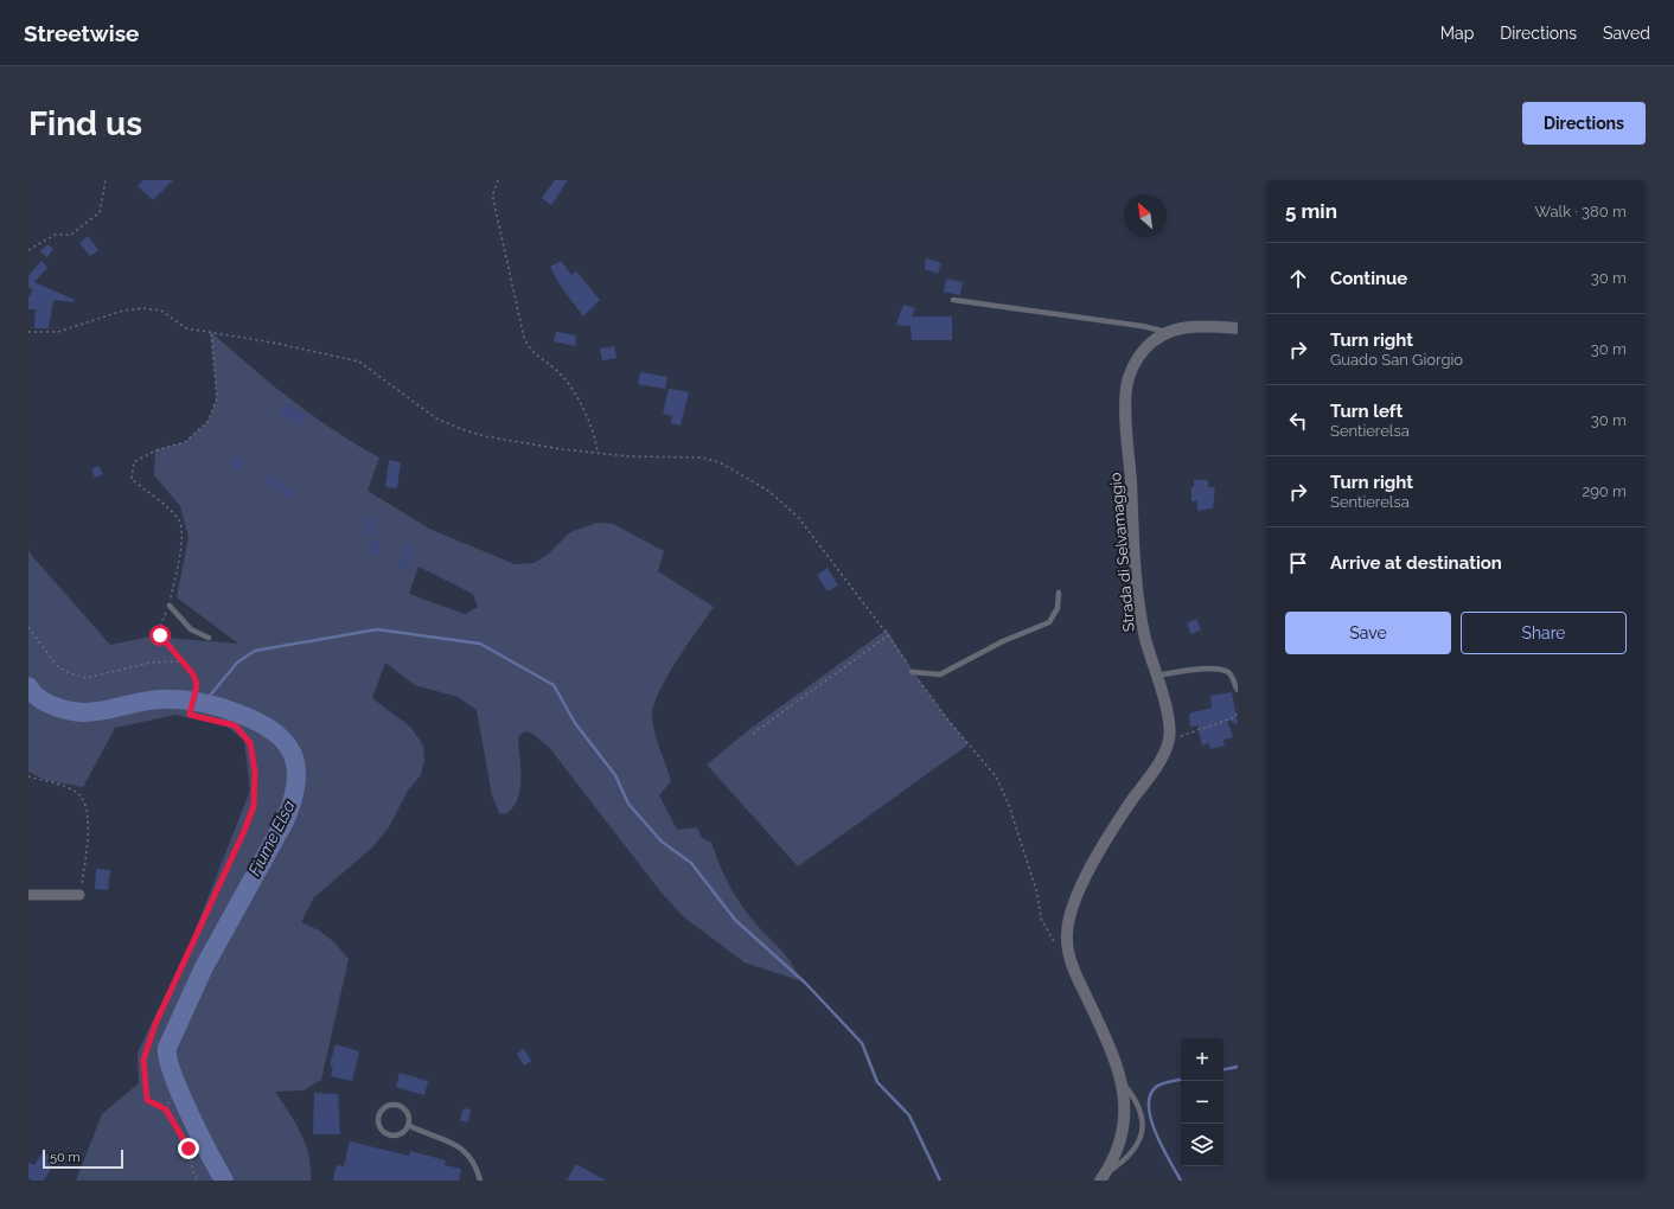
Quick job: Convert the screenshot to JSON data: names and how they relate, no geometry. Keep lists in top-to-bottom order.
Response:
{
  "streets": {
    "street": ["Strada di Selvamaggio"]
  },
  "water": ["Fiume Elsa"],
  "scale_bar": "50 m",
  "north": "top left",
  "page": {
    "header": "Streetwise",
    "nav": ["Map", "Directions", "Saved"],
    "buttons": [
      "Directions",
      ["Save", "Share"]
    ],
    "title": "Find us",
    "heading": ["5 min", "Walk · 380 m"],
    "list": [
      ["Continue", "30 m"],
      ["Turn right", "Guado San Giorgio", "30 m"],
      ["Turn left", "Sentierelsa", "30 m"],
      ["Turn right", "Sentierelsa", "290 m"],
      "Arrive at destination"
    ],
    "map_buttons": ["+", "−"],
    "scale": "50 m"
  }
}
